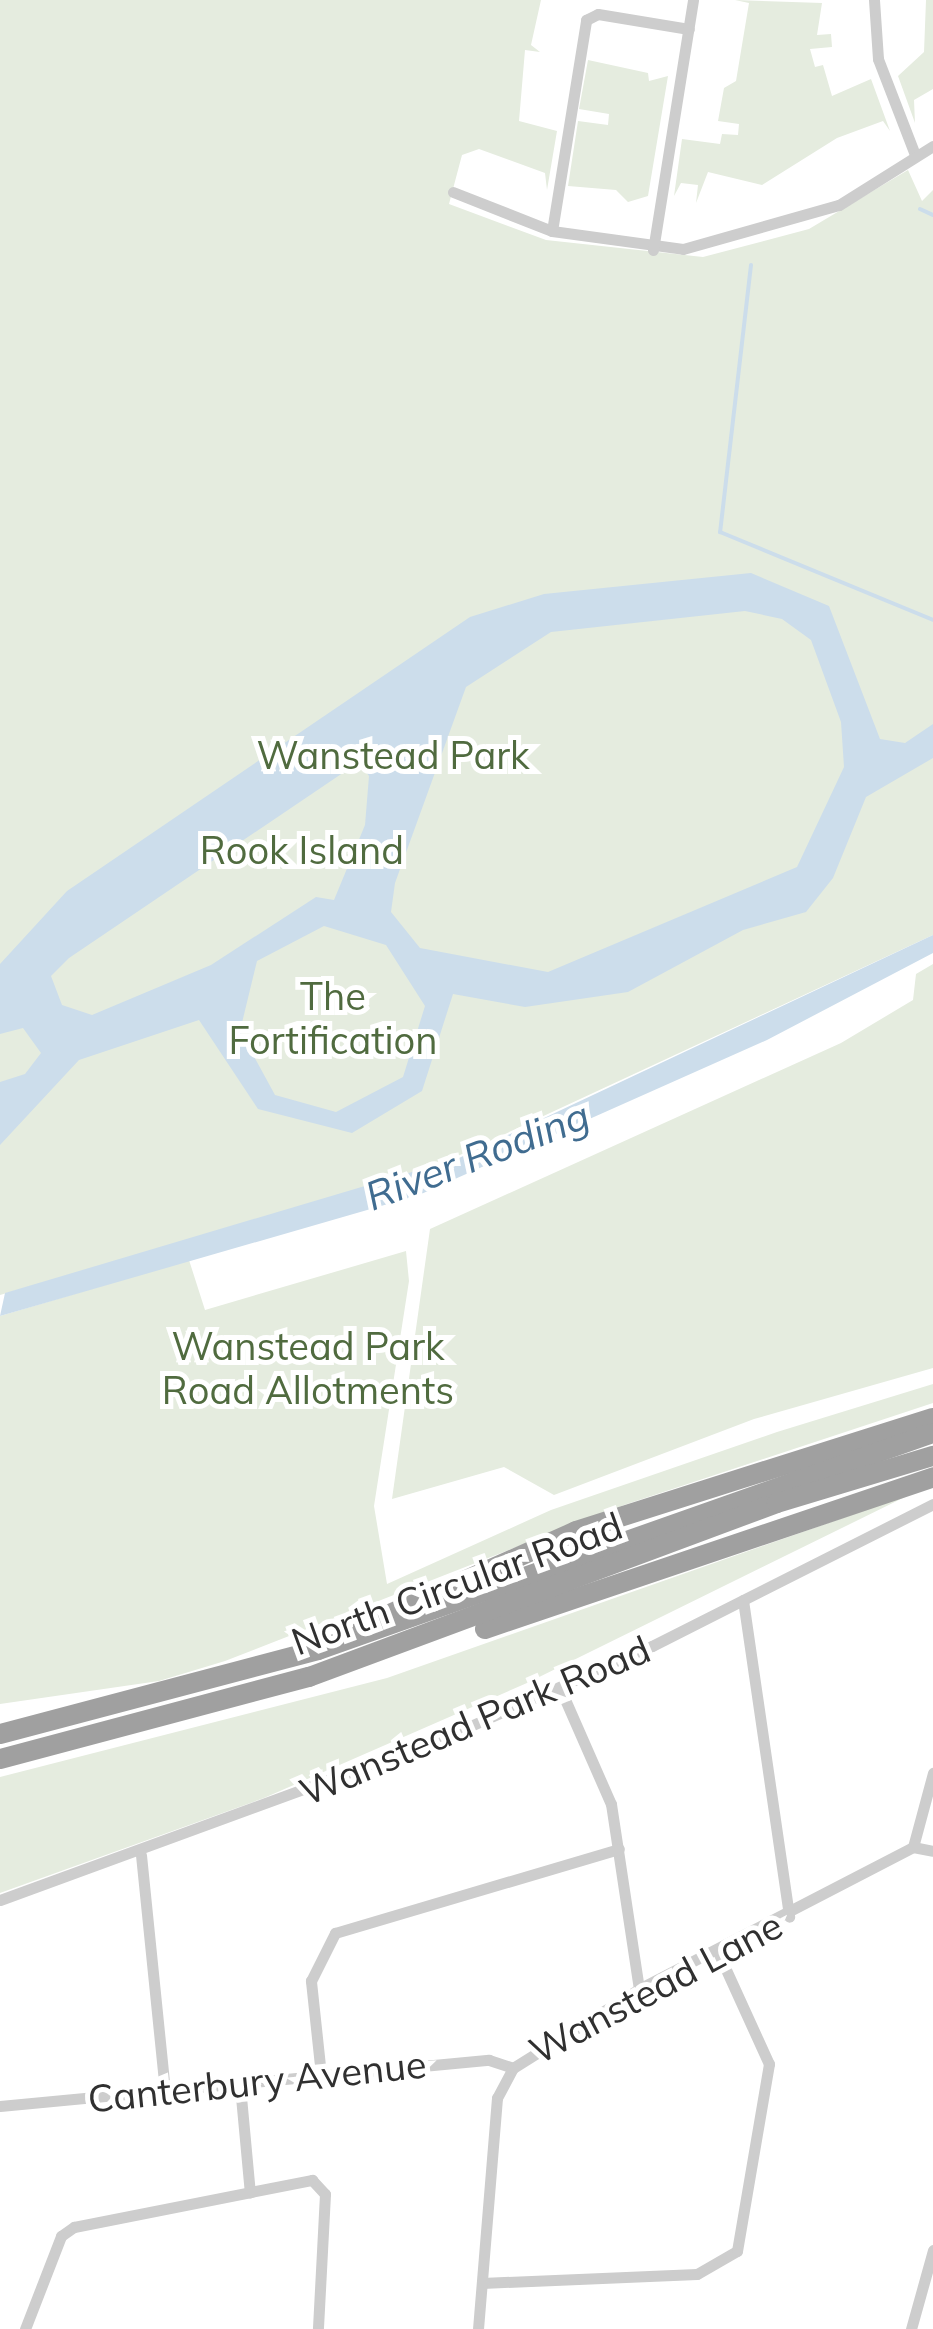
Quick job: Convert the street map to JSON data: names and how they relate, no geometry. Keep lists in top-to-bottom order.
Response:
{
  "streets": {
    "highway": ["North Circular Road"],
    "street": ["Wanstead Park Road", "Wanstead Lane", "Canterbury Avenue"]
  },
  "crossings": [
    ["Wanstead Lane", "Canterbury Avenue"]
  ],
  "water": ["River Roding"],
  "parks": [
    "Wanstead Park",
    "Rook Island",
    "The Fortification",
    "Wanstead Park Road Allotments"
  ]
}
